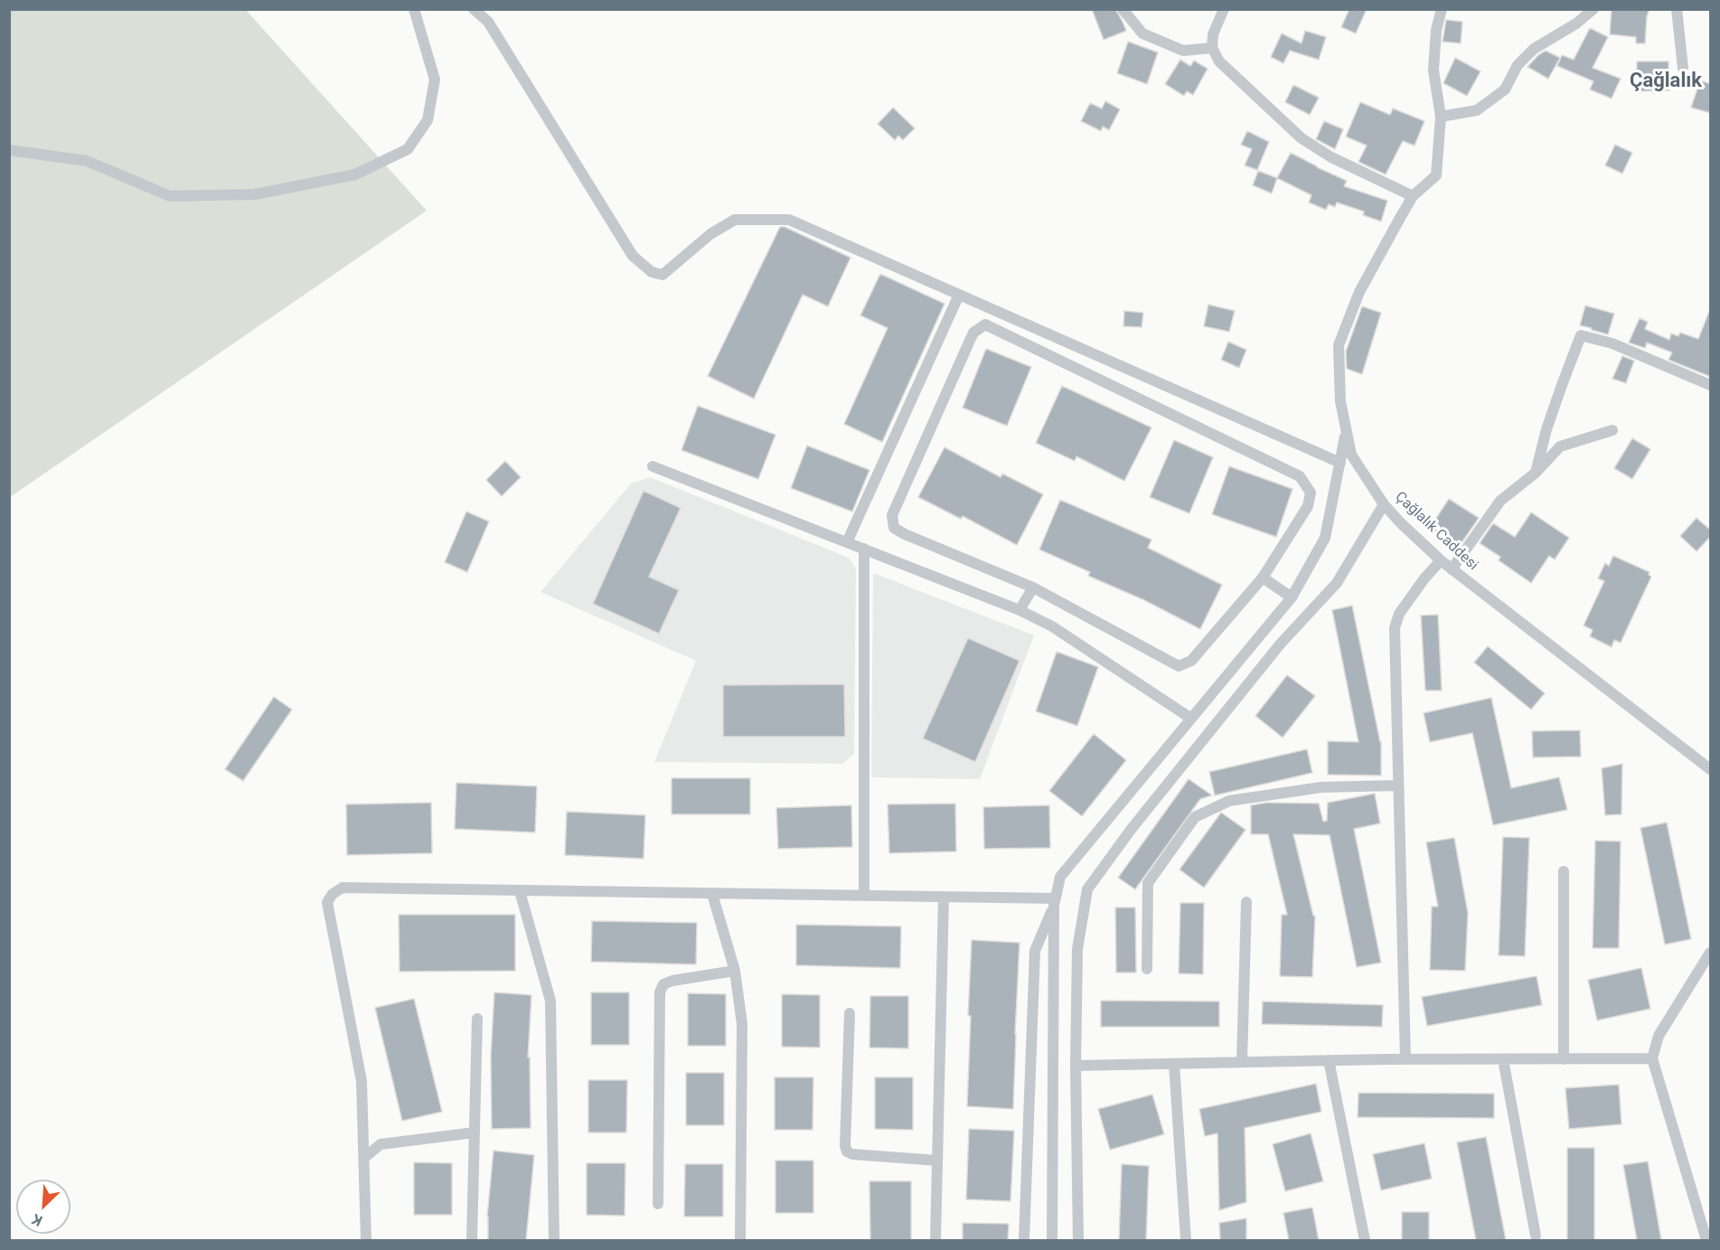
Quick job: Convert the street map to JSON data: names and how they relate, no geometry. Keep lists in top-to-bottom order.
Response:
{
  "streets": {
    "street": ["Çağlalık Caddesi"]
  },
  "districts": ["Çağlalık"],
  "north": "bottom left"
}
